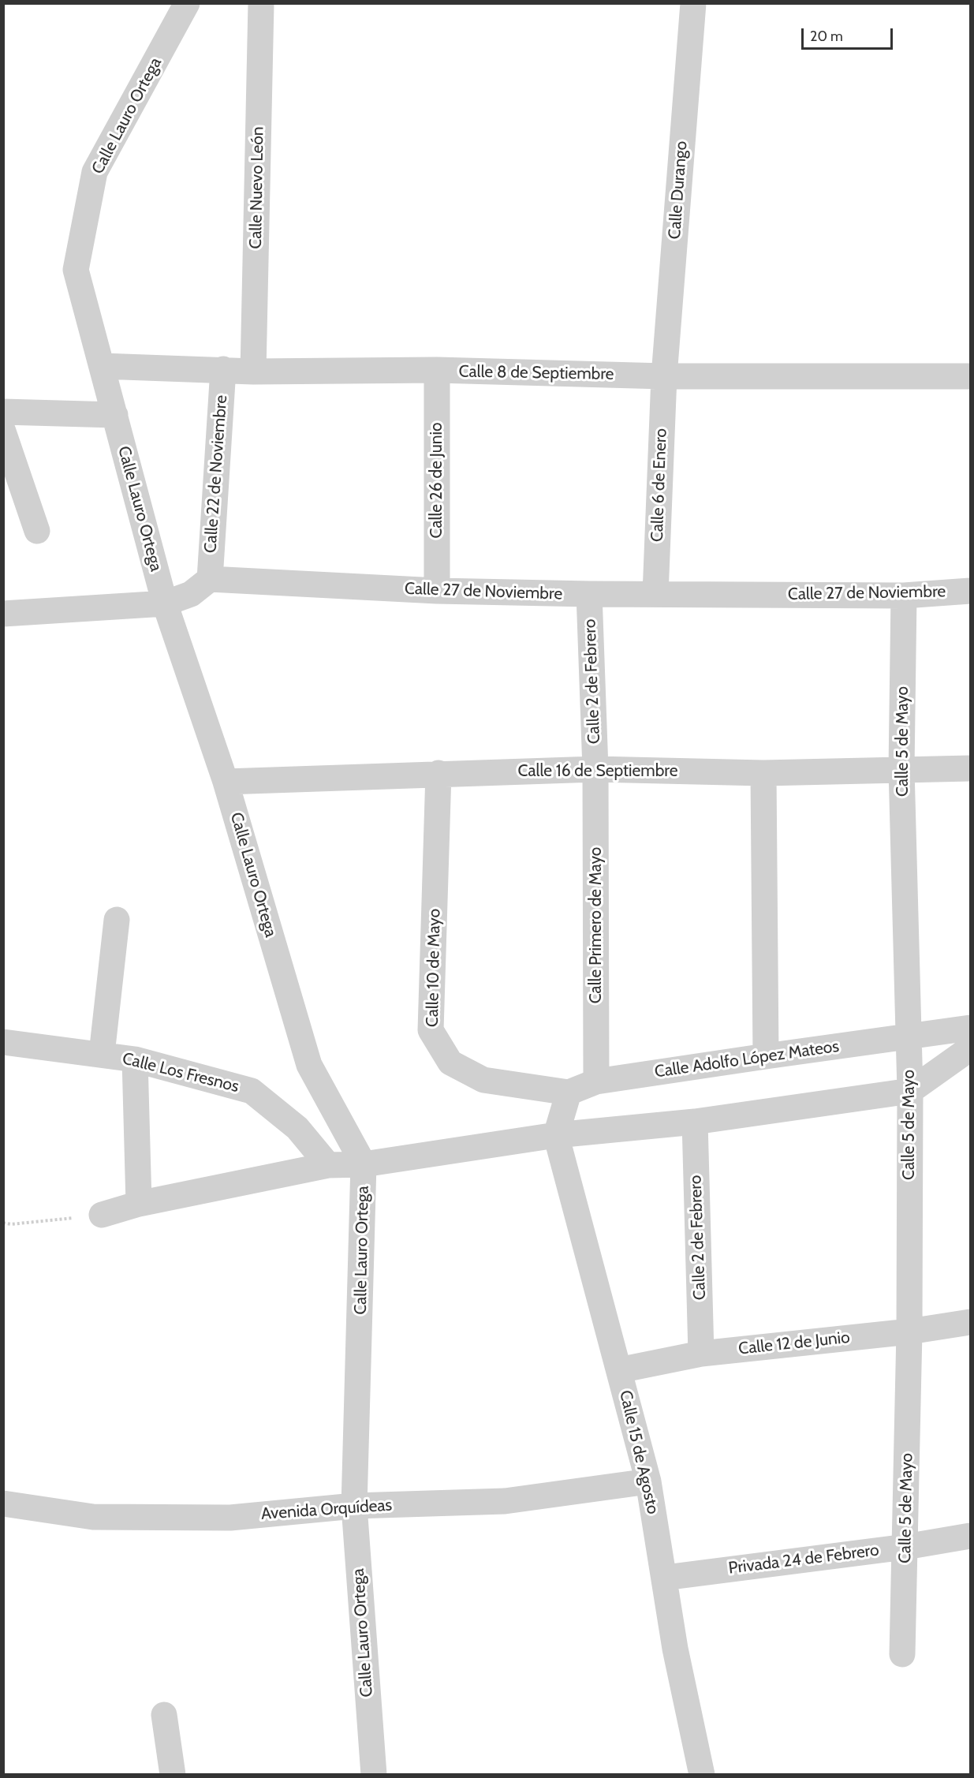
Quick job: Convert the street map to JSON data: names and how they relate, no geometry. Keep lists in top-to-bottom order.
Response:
{
  "streets": {
    "street": [
      "Calle Lauro Ortega",
      "Calle Nuevo León",
      "Calle Durango",
      "Calle 8 de Septiembre",
      "Calle 22 de Noviembre",
      "Calle 26 de Junio",
      "Calle 6 de Enero",
      "Calle 27 de Noviembre",
      "Calle 2 de Febrero",
      "Calle 5 de Mayo",
      "Calle 16 de Septiembre",
      "Calle Primero de Mayo",
      "Calle 10 de Mayo",
      "Calle Adolfo López Mateos",
      "Calle Los Fresnos",
      "Calle 12 de Junio",
      "Calle 15 de Agosto",
      "Avenida Orquídeas",
      "Privada 24 de Febrero"
    ]
  },
  "crossings": [
    ["Calle Lauro Ortega", "Calle 8 de Septiembre"],
    ["Calle Lauro Ortega", "Calle 16 de Septiembre"],
    ["Calle Lauro Ortega", "Avenida Orquídeas"],
    ["Calle Nuevo León", "Calle 8 de Septiembre"],
    ["Calle Durango", "Calle 8 de Septiembre"],
    ["Calle Durango", "Calle 6 de Enero"],
    ["Calle 8 de Septiembre", "Calle 22 de Noviembre"],
    ["Calle 8 de Septiembre", "Calle 26 de Junio"],
    ["Calle 8 de Septiembre", "Calle 6 de Enero"],
    ["Calle 22 de Noviembre", "Calle 27 de Noviembre"],
    ["Calle 26 de Junio", "Calle 27 de Noviembre"],
    ["Calle 6 de Enero", "Calle 27 de Noviembre"],
    ["Calle 27 de Noviembre", "Calle 2 de Febrero"],
    ["Calle 27 de Noviembre", "Calle 5 de Mayo"],
    ["Calle 2 de Febrero", "Calle 16 de Septiembre"],
    ["Calle 2 de Febrero", "Calle Primero de Mayo"],
    ["Calle 2 de Febrero", "Calle 12 de Junio"],
    ["Calle 5 de Mayo", "Calle 16 de Septiembre"],
    ["Calle 5 de Mayo", "Calle Adolfo López Mateos"],
    ["Calle 5 de Mayo", "Calle 12 de Junio"],
    ["Calle 5 de Mayo", "Privada 24 de Febrero"],
    ["Calle 16 de Septiembre", "Calle Primero de Mayo"],
    ["Calle 16 de Septiembre", "Calle 10 de Mayo"],
    ["Calle Primero de Mayo", "Calle Adolfo López Mateos"],
    ["Calle 10 de Mayo", "Calle Adolfo López Mateos"],
    ["Calle 12 de Junio", "Calle 15 de Agosto"],
    ["Calle 15 de Agosto", "Avenida Orquídeas"],
    ["Calle 15 de Agosto", "Privada 24 de Febrero"]
  ],
  "scale_bar": "20 m"
}
